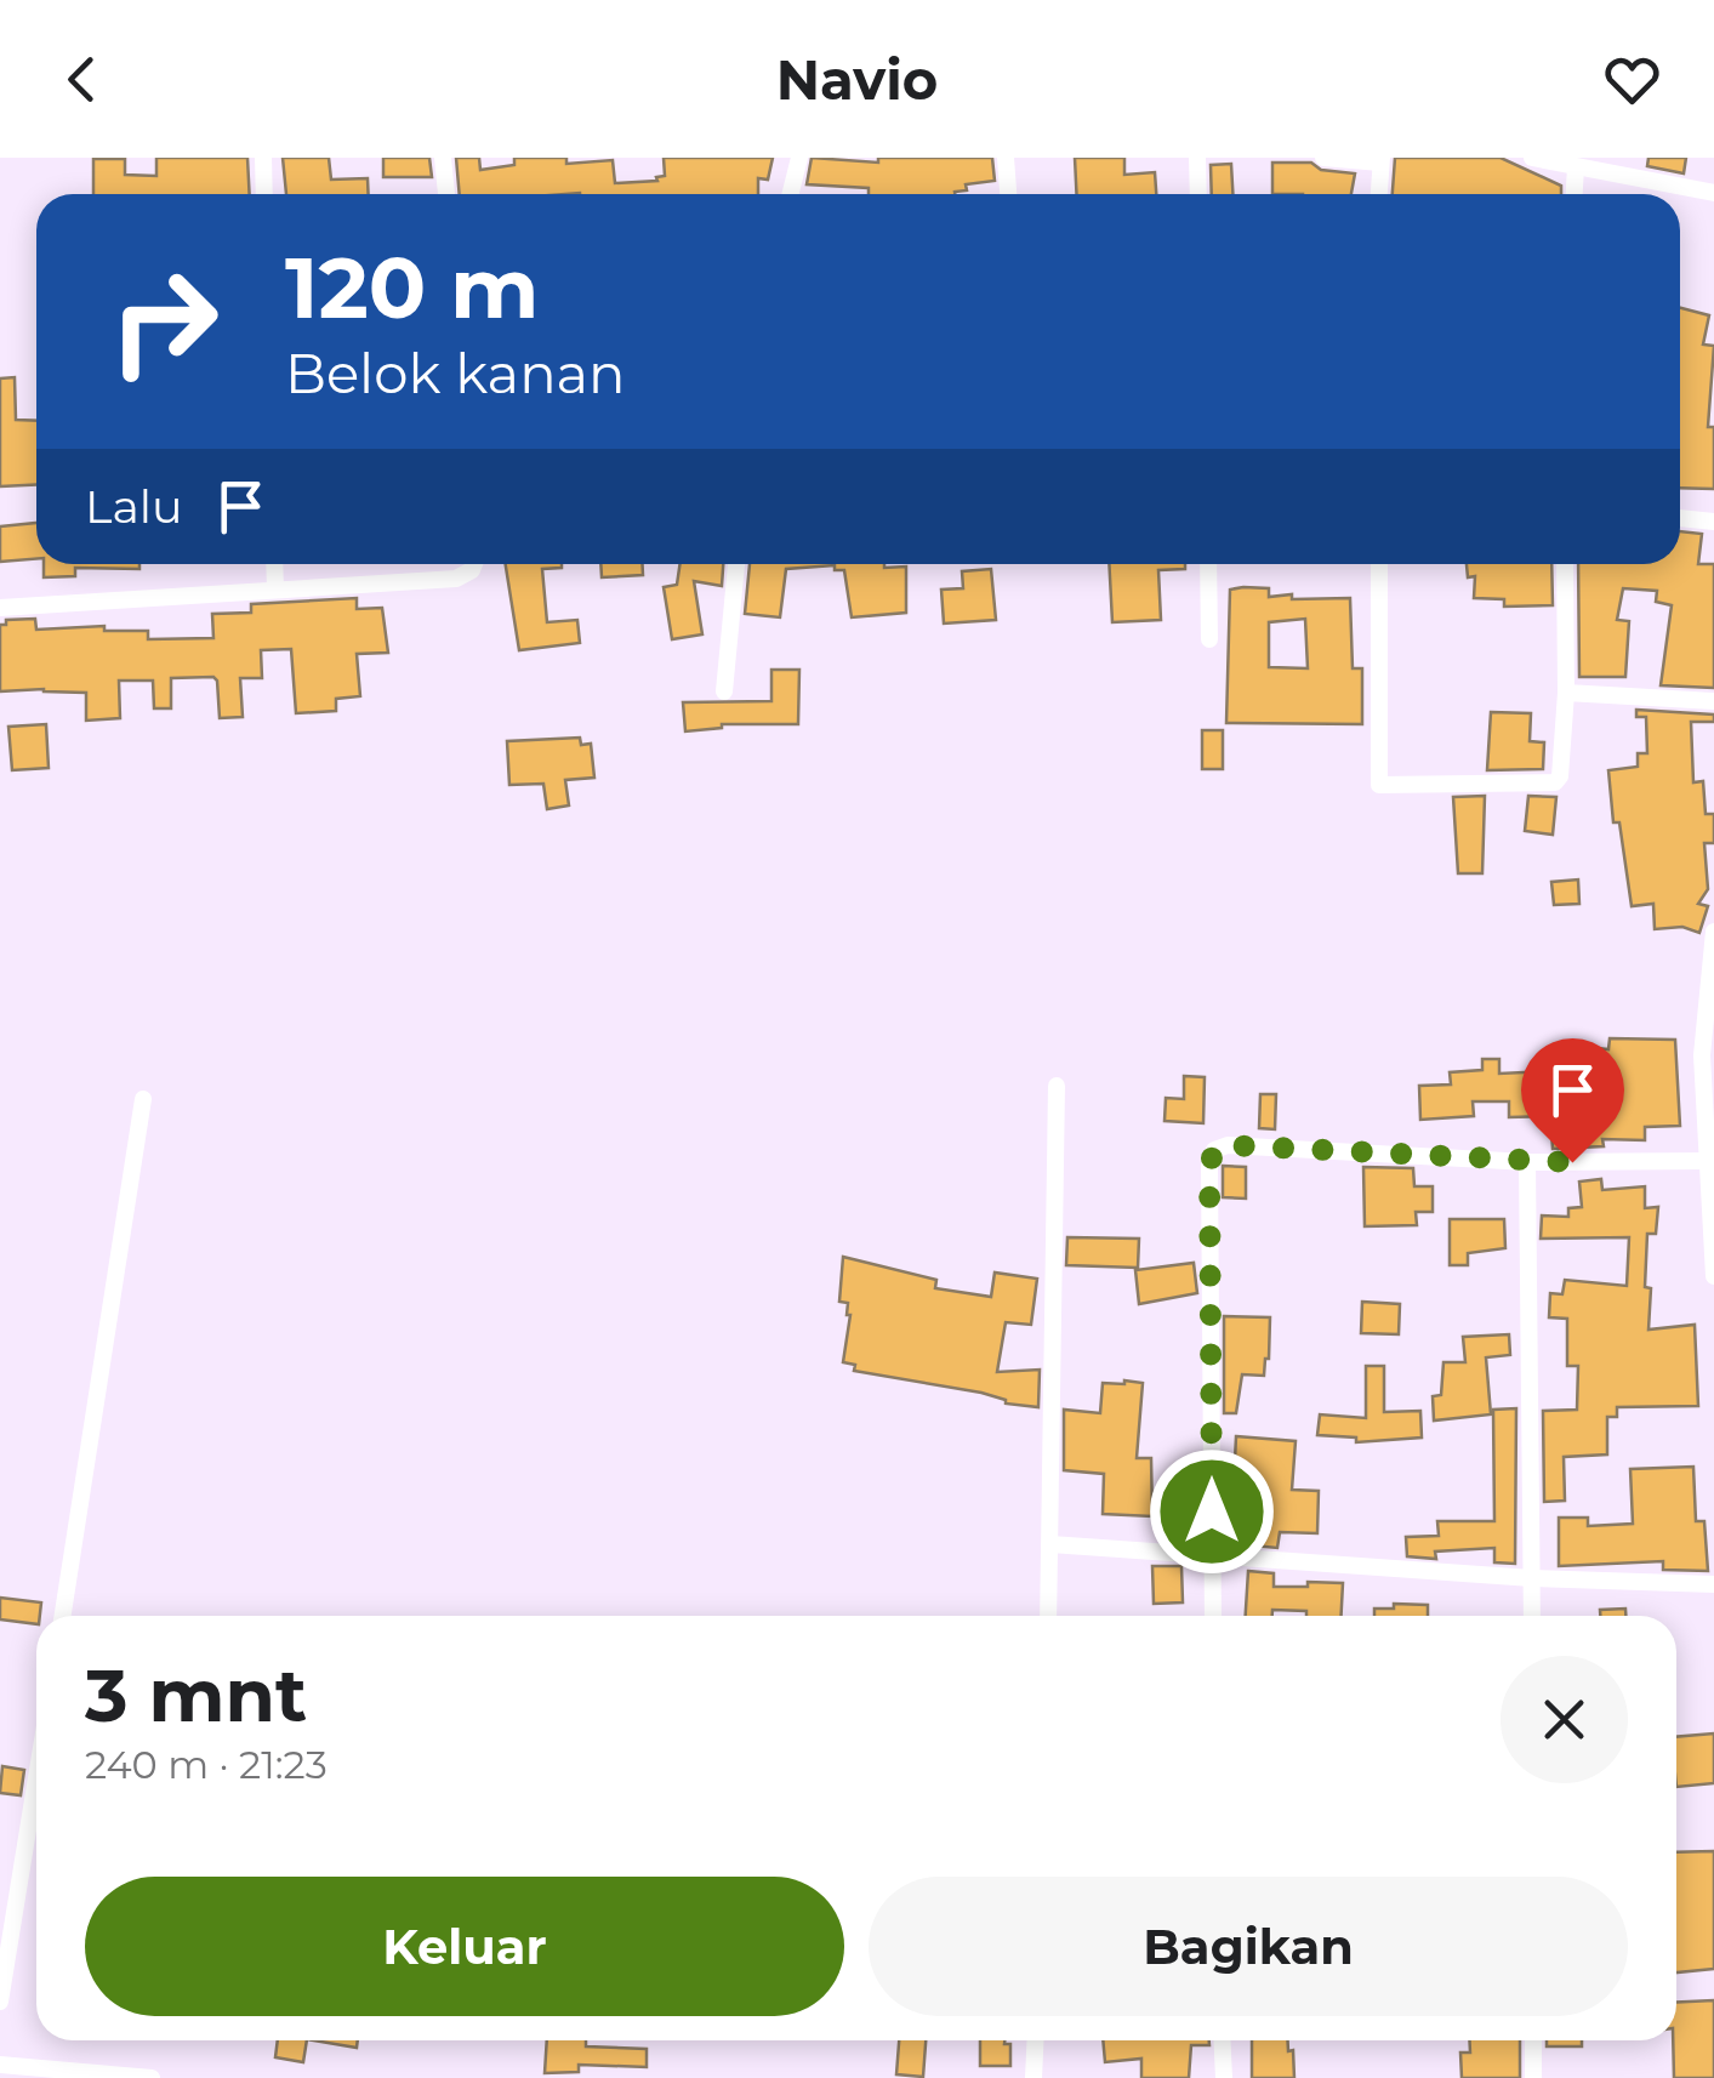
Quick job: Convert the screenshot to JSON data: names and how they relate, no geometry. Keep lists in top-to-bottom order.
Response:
{
  "page": {
    "header": "Navio",
    "turn": ["120 m", "Belok kanan"],
    "then": "Lalu",
    "heading": ["3 mnt", "240 m · 21:23"],
    "buttons": ["Keluar", "Bagikan"]
  }
}
